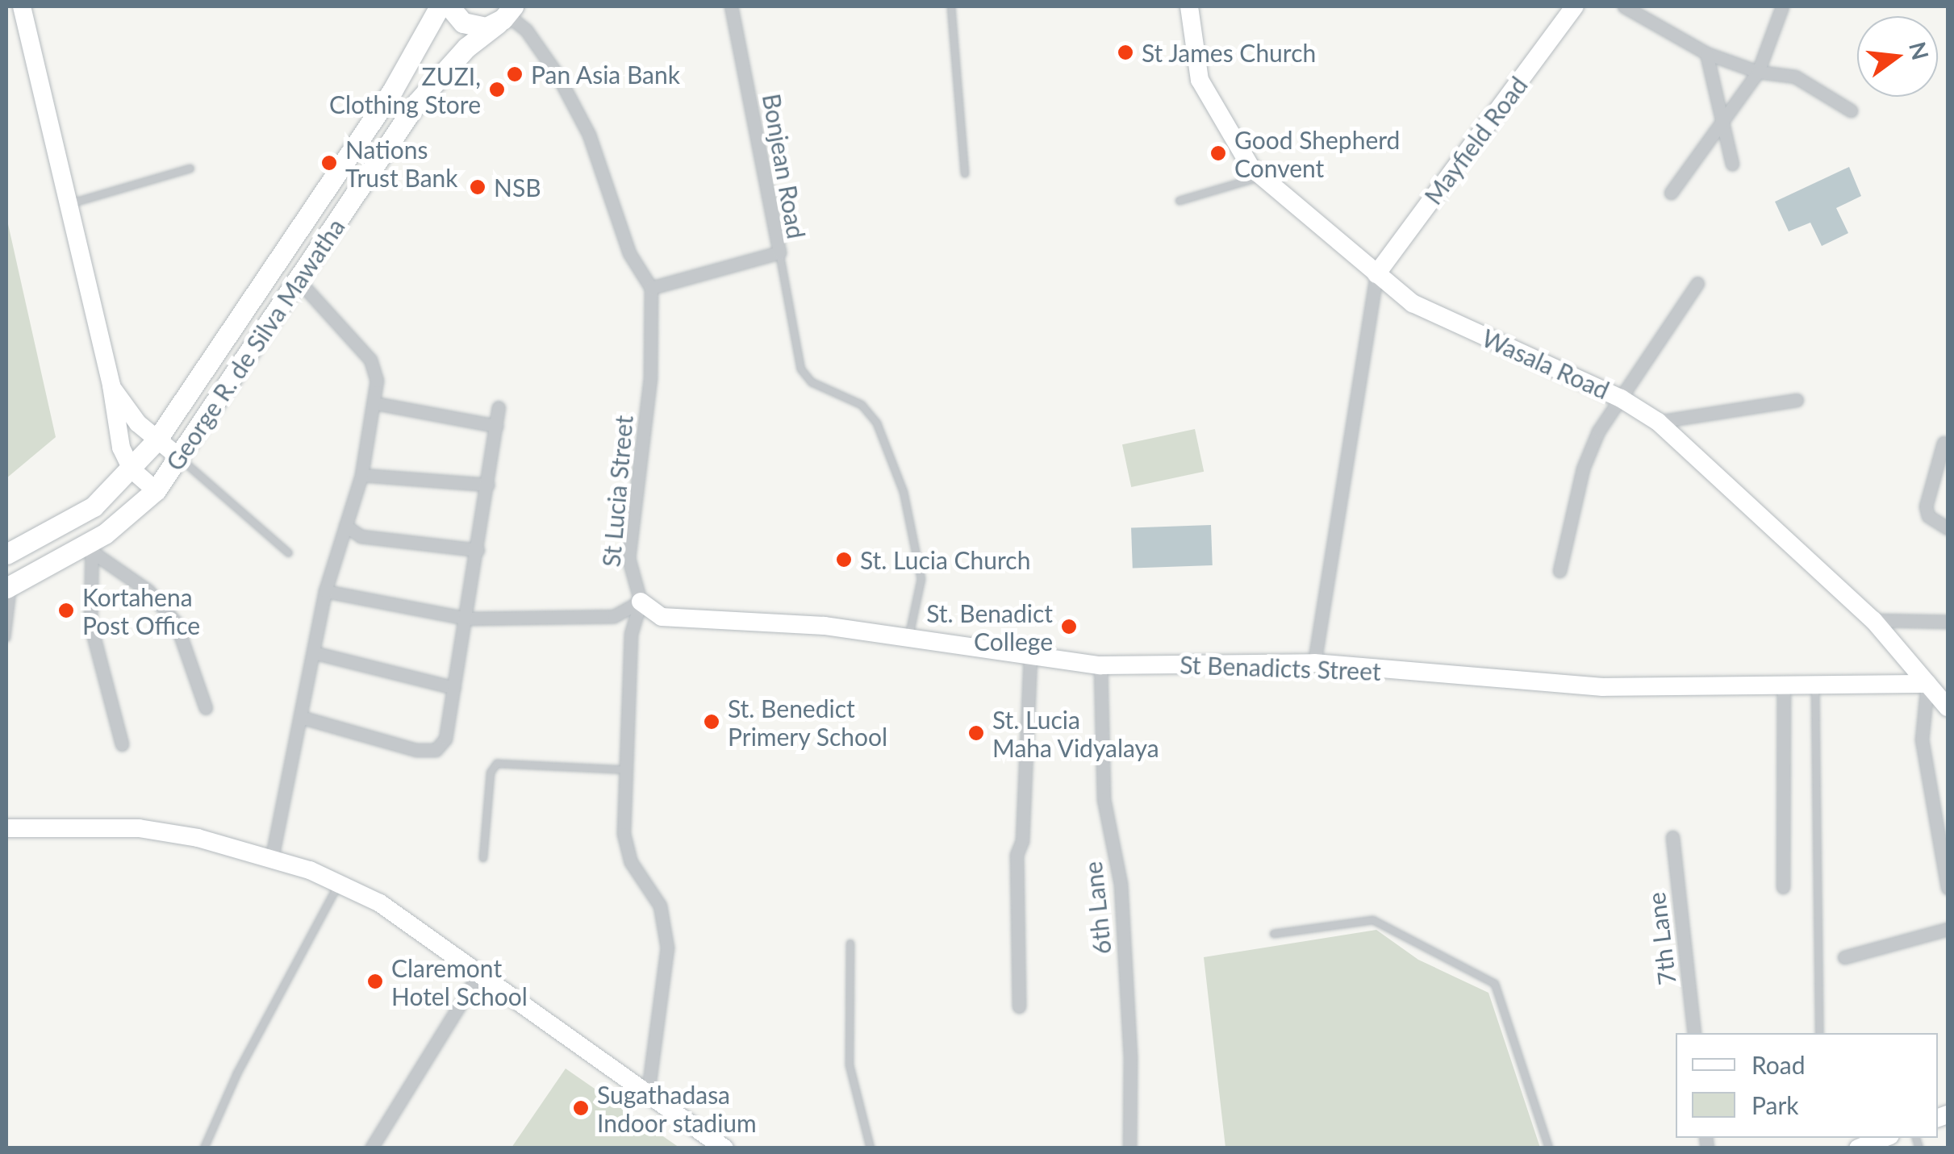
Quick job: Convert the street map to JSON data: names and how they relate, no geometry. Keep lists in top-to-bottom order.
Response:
{
  "streets": {
    "main road": ["George R. de Silva Mawatha"],
    "street": [
      "Mayfield Road",
      "Bonjean Road",
      "Wasala Road",
      "St Lucia Street",
      "St Benadicts Street",
      "6th Lane",
      "7th Lane"
    ]
  },
  "crossings": [
    ["Mayfield Road", "Wasala Road"],
    ["Bonjean Road", "St Lucia Street"],
    ["Wasala Road", "St Benadicts Street"],
    ["St Lucia Street", "St Benadicts Street"],
    ["St Benadicts Street", "6th Lane"]
  ],
  "places": [
    "St James Church",
    "Pan Asia Bank",
    "ZUZI, Clothing Store",
    "Good Shepherd Convent",
    "Nations Trust Bank",
    "NSB",
    "St. Lucia Church",
    "Kortahena Post Office",
    "St. Benadict College",
    "St. Benedict Primery School",
    "St. Lucia Maha Vidyalaya",
    "Claremont Hotel School",
    "Sugathadasa Indoor stadium"
  ],
  "legend": ["Road", "Park"],
  "north": "right"
}
